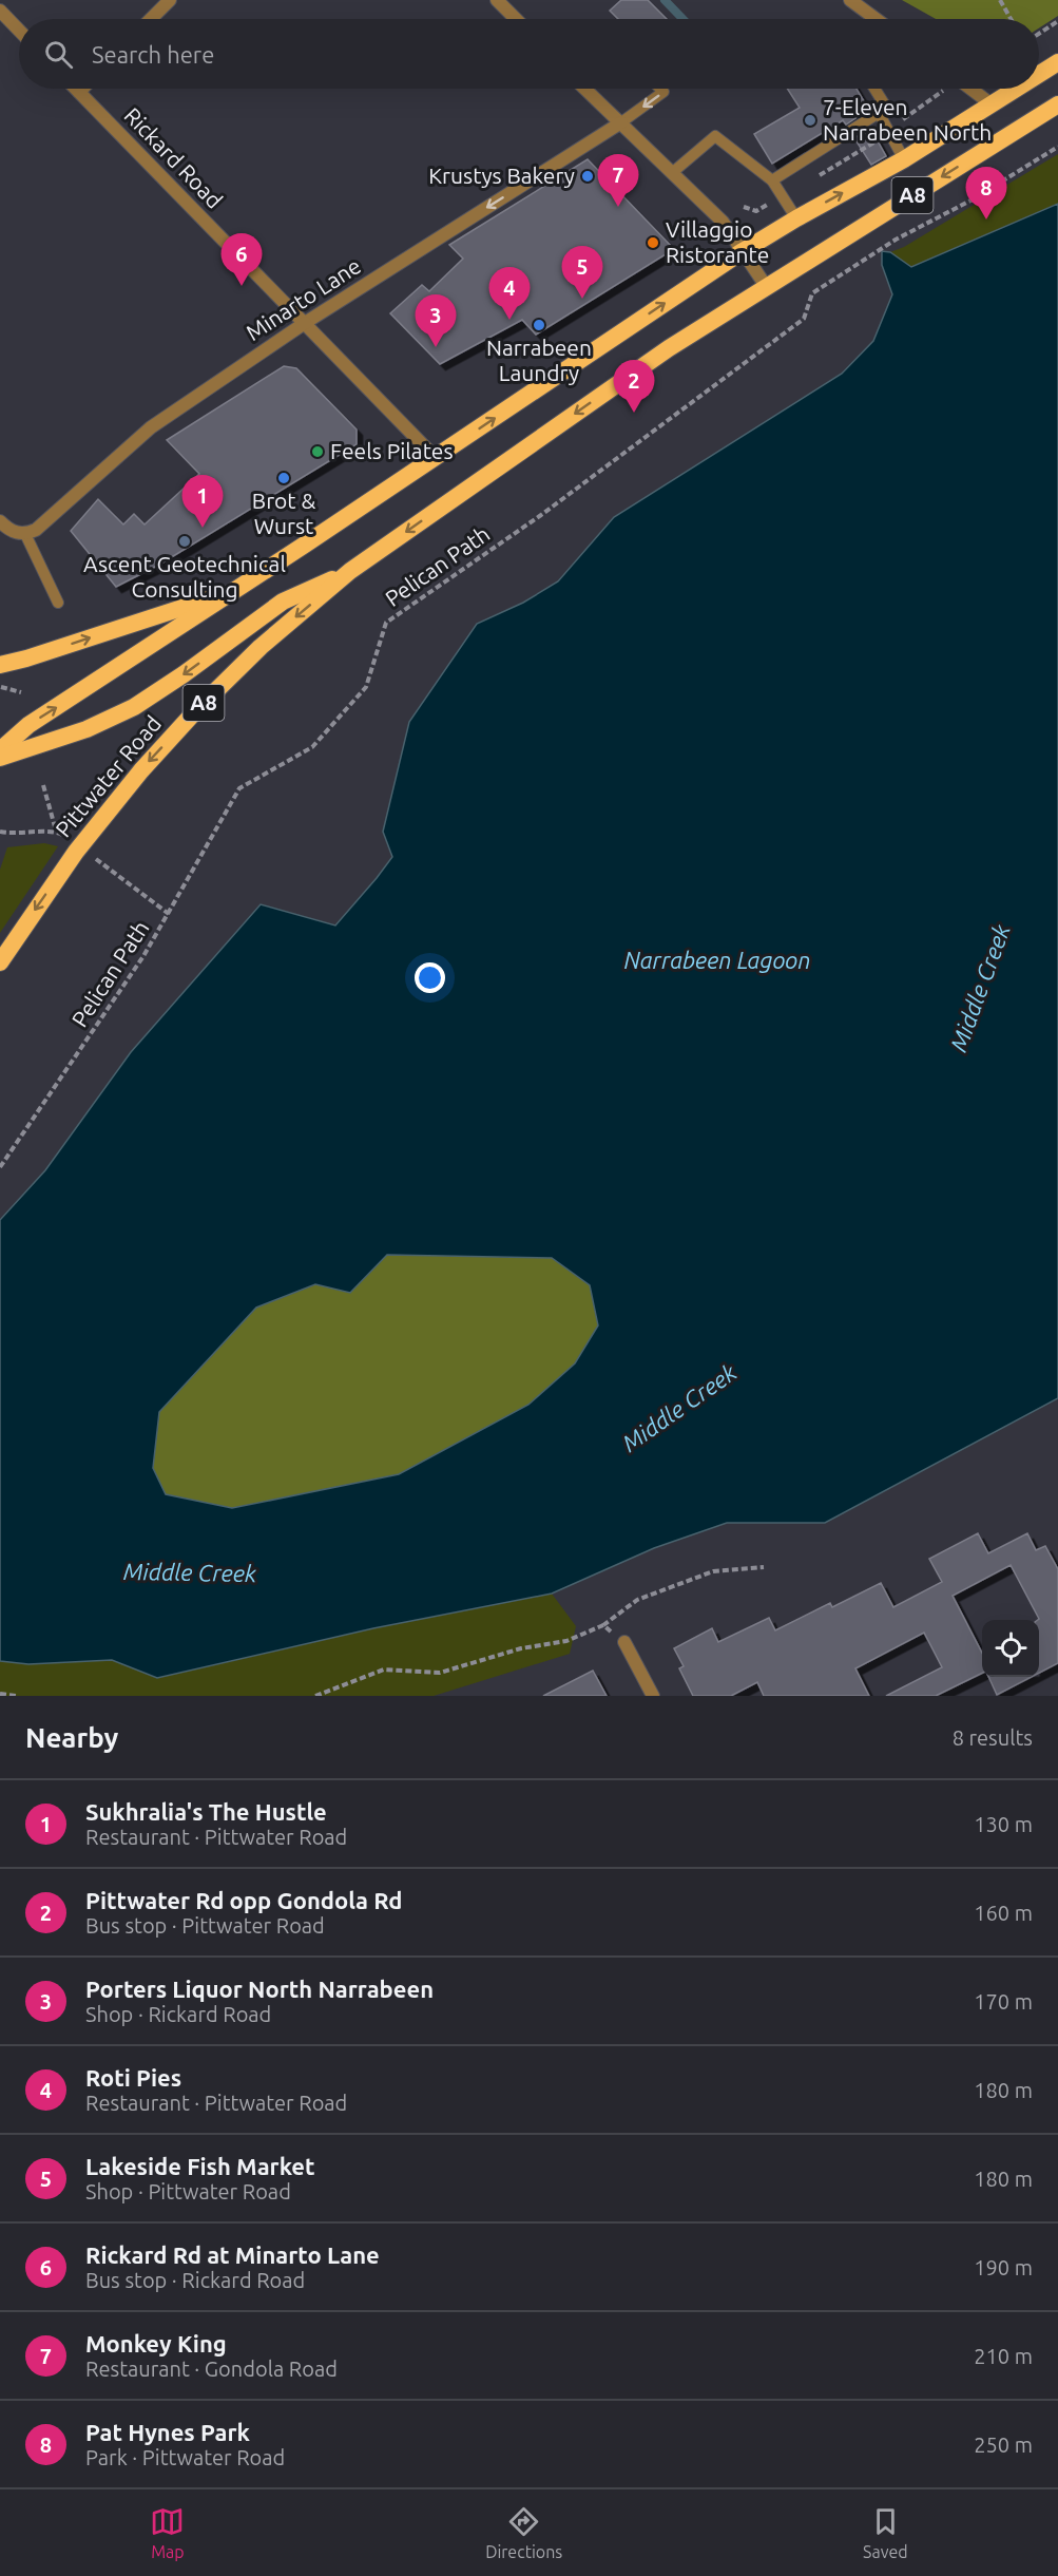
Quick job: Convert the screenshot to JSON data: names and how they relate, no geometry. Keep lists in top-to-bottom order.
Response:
{
  "streets": {
    "highway": ["A8", "Pittwater Road"],
    "street": ["Rickard Road", "Minarto Lane"],
    "path": ["Pelican Path"]
  },
  "crossings": [
    ["Rickard Road", "A8"],
    ["Rickard Road", "Minarto Lane"]
  ],
  "one_way": ["Minarto Lane"],
  "water": ["Narrabeen Lagoon", "Middle Creek"],
  "places": [
    "7-Eleven Narrabeen North",
    "Krustys Bakery",
    "Villaggio Ristorante",
    "Narrabeen Laundry",
    "Feels Pilates",
    "Brot & Wurst",
    "Ascent Geotechnical Consulting"
  ],
  "page": {
    "search": "Search here",
    "pins": [
      "7",
      "8",
      "6",
      "5",
      "4",
      "3",
      "2",
      "1"
    ],
    "heading": ["Nearby", "8 results"],
    "list": [
      {
        "mark": "1",
        "name": "Sukhralia's The Hustle",
        "note": "Restaurant · Pittwater Road",
        "value": "130 m"
      },
      {
        "mark": "2",
        "name": "Pittwater Rd opp Gondola Rd",
        "note": "Bus stop · Pittwater Road",
        "value": "160 m"
      },
      {
        "mark": "3",
        "name": "Porters Liquor North Narrabeen",
        "note": "Shop · Rickard Road",
        "value": "170 m"
      },
      {
        "mark": "4",
        "name": "Roti Pies",
        "note": "Restaurant · Pittwater Road",
        "value": "180 m"
      },
      {
        "mark": "5",
        "name": "Lakeside Fish Market",
        "note": "Shop · Pittwater Road",
        "value": "180 m"
      },
      {
        "mark": "6",
        "name": "Rickard Rd at Minarto Lane",
        "note": "Bus stop · Rickard Road",
        "value": "190 m"
      },
      {
        "mark": "7",
        "name": "Monkey King",
        "note": "Restaurant · Gondola Road",
        "value": "210 m"
      },
      {
        "mark": "8",
        "name": "Pat Hynes Park",
        "note": "Park · Pittwater Road",
        "value": "250 m"
      }
    ],
    "nav": ["Map", "Directions", "Saved"]
  }
}
